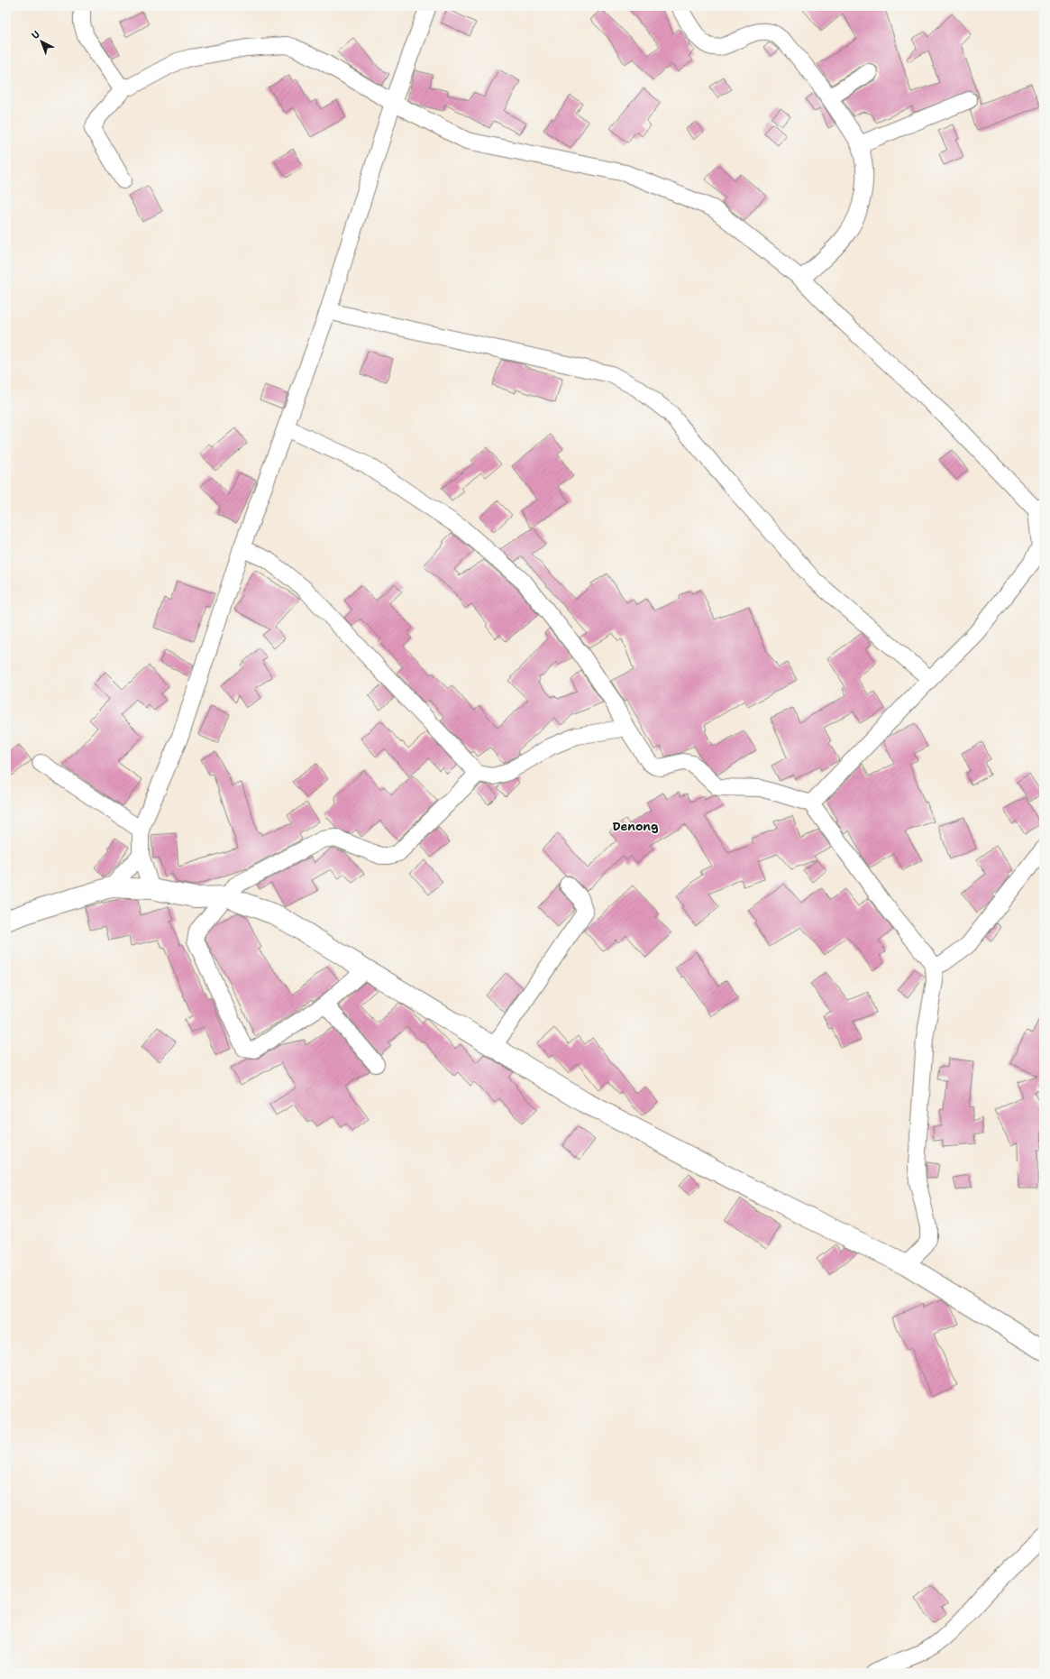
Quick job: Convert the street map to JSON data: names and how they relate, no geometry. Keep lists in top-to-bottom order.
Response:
{
  "districts": ["Denong"],
  "north": "top left"
}
